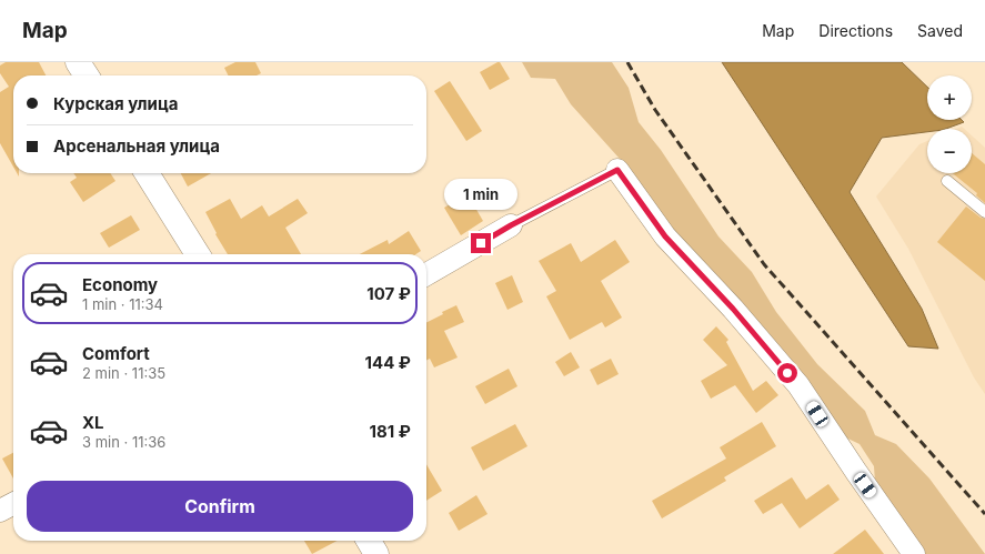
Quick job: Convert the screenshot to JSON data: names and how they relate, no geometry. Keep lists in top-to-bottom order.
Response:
{
  "page": {
    "header": "Map",
    "nav": ["Map", "Directions", "Saved"],
    "map_buttons": ["+", "−"],
    "banner": ["Курская улица", "Арсенальная улица"],
    "bubble": "1 min",
    "list": [
      {
        "name": "Economy",
        "note": "1 min · 11:34",
        "value": "107 ₽"
      },
      {
        "name": "Comfort",
        "note": "2 min · 11:35",
        "value": "144 ₽"
      },
      {
        "name": "XL",
        "note": "3 min · 11:36",
        "value": "181 ₽"
      }
    ],
    "buttons": "Confirm"
  }
}
